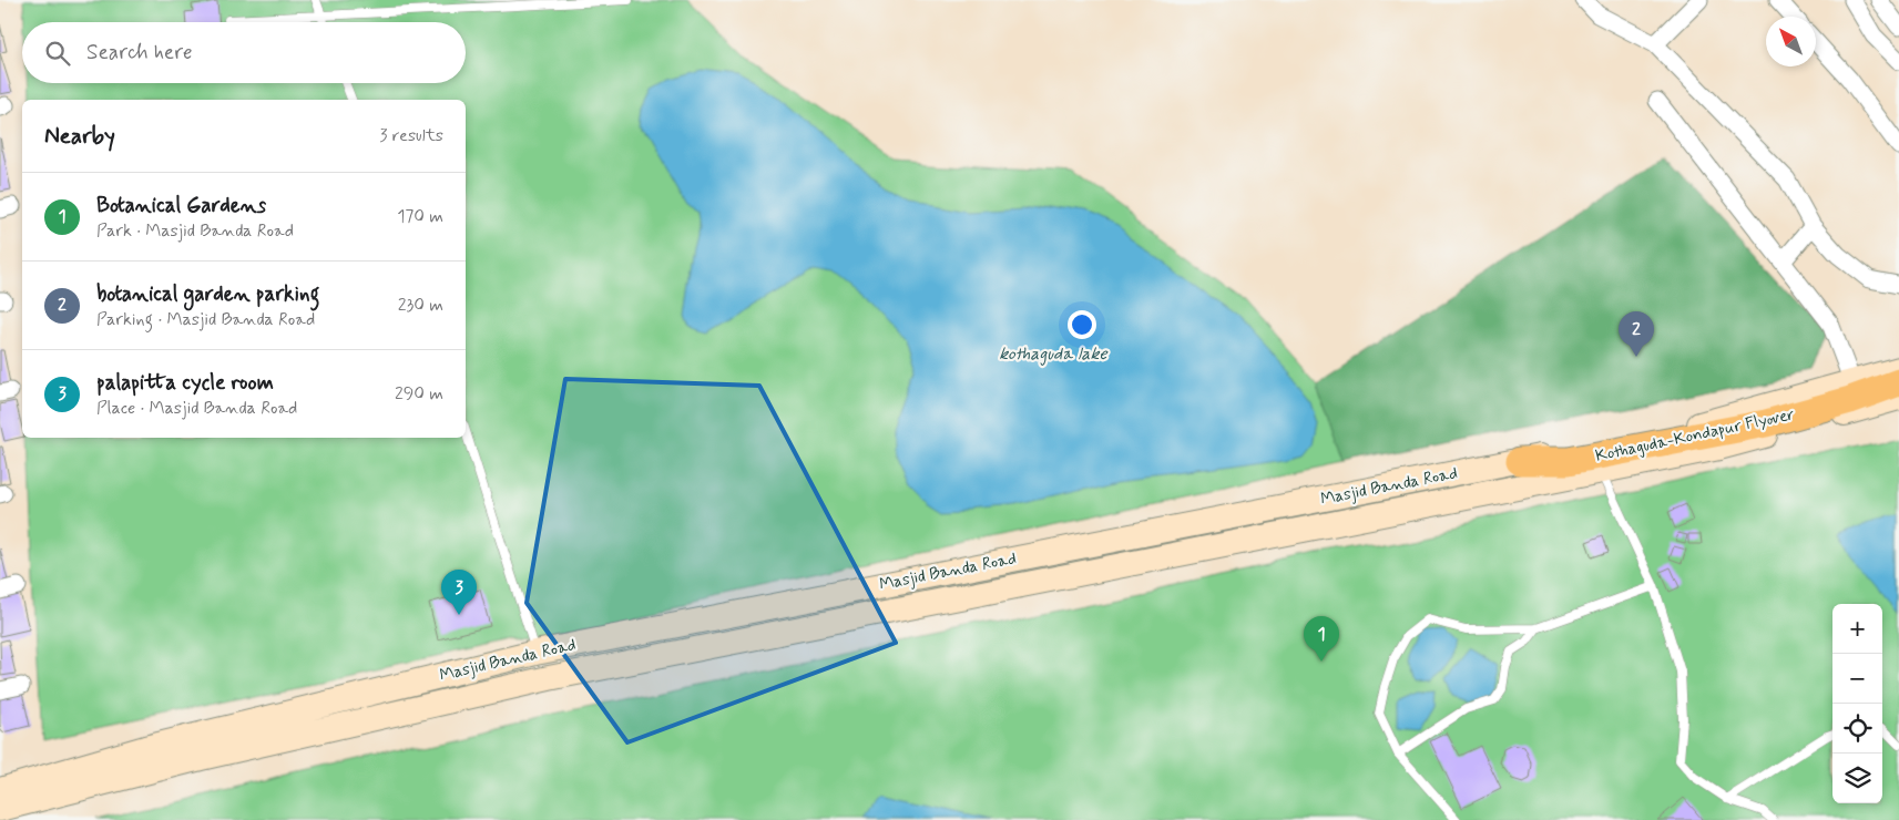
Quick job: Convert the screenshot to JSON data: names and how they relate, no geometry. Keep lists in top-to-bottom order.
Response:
{
  "streets": {
    "main road": ["Kothaguda-Kondapur Flyover", "Masjid Banda Road"]
  },
  "crossings": [
    ["Kothaguda-Kondapur Flyover", "Masjid Banda Road"]
  ],
  "water": ["kothaguda lake"],
  "north": "top left",
  "page": {
    "search": "Search here",
    "heading": ["Nearby", "3 results"],
    "list": [
      {
        "mark": "1",
        "name": "Botanical Gardens",
        "note": "Park · Masjid Banda Road",
        "value": "170 m"
      },
      {
        "mark": "2",
        "name": "botanical garden parking",
        "note": "Parking · Masjid Banda Road",
        "value": "230 m"
      },
      {
        "mark": "3",
        "name": "palapitta cycle room",
        "note": "Place · Masjid Banda Road",
        "value": "290 m"
      }
    ],
    "pins": ["2", "3", "1"],
    "map_buttons": ["+", "−"]
  }
}
